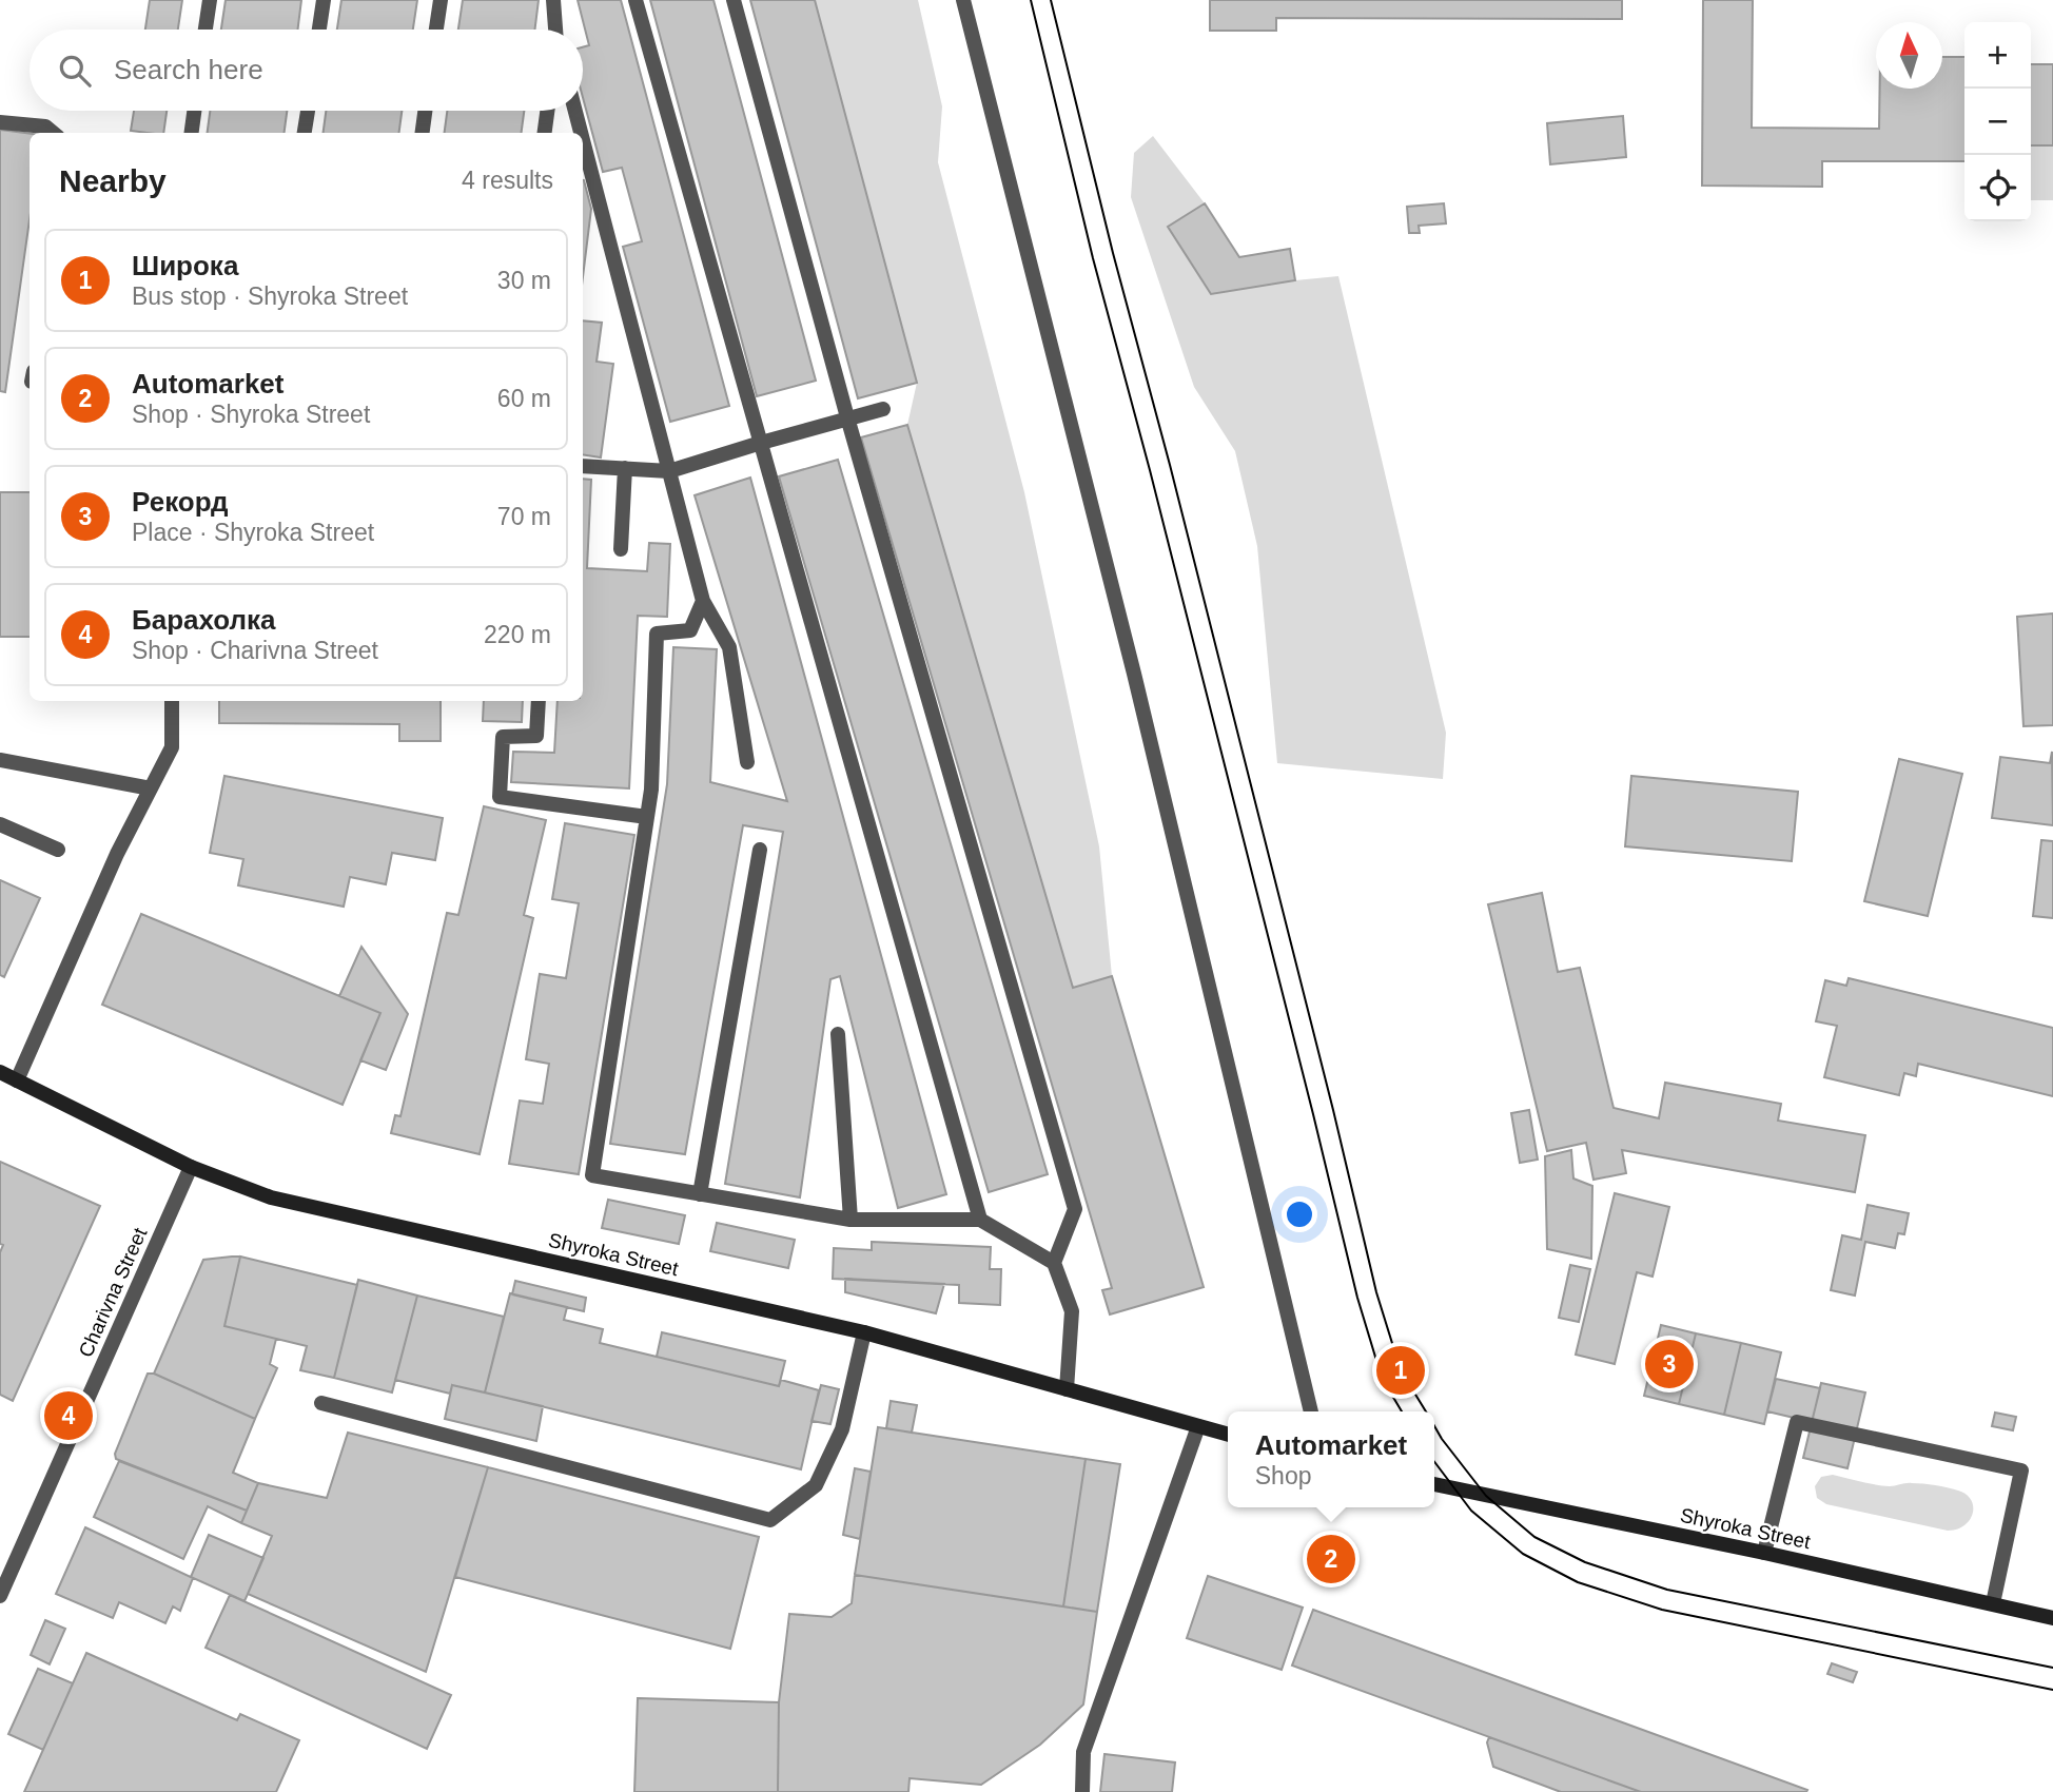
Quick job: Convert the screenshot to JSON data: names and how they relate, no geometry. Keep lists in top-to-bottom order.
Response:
{
  "streets": {
    "street": ["Shyroka Street", "Charivna Street"]
  },
  "crossings": [
    ["Shyroka Street", "Charivna Street"]
  ],
  "north": "top",
  "page": {
    "map_buttons": ["+", "−"],
    "search": "Search here",
    "heading": ["Nearby", "4 results"],
    "list": [
      {
        "mark": "1",
        "name": "Широка",
        "note": "Bus stop · Shyroka Street",
        "value": "30 m"
      },
      {
        "mark": "2",
        "name": "Automarket",
        "note": "Shop · Shyroka Street",
        "value": "60 m"
      },
      {
        "mark": "3",
        "name": "Рекорд",
        "note": "Place · Shyroka Street",
        "value": "70 m"
      },
      {
        "mark": "4",
        "name": "Барахолка",
        "note": "Shop · Charivna Street",
        "value": "220 m"
      }
    ],
    "pins": [
      "3",
      "1",
      "4",
      "2"
    ],
    "popup": ["Automarket", "Shop"]
  }
}
